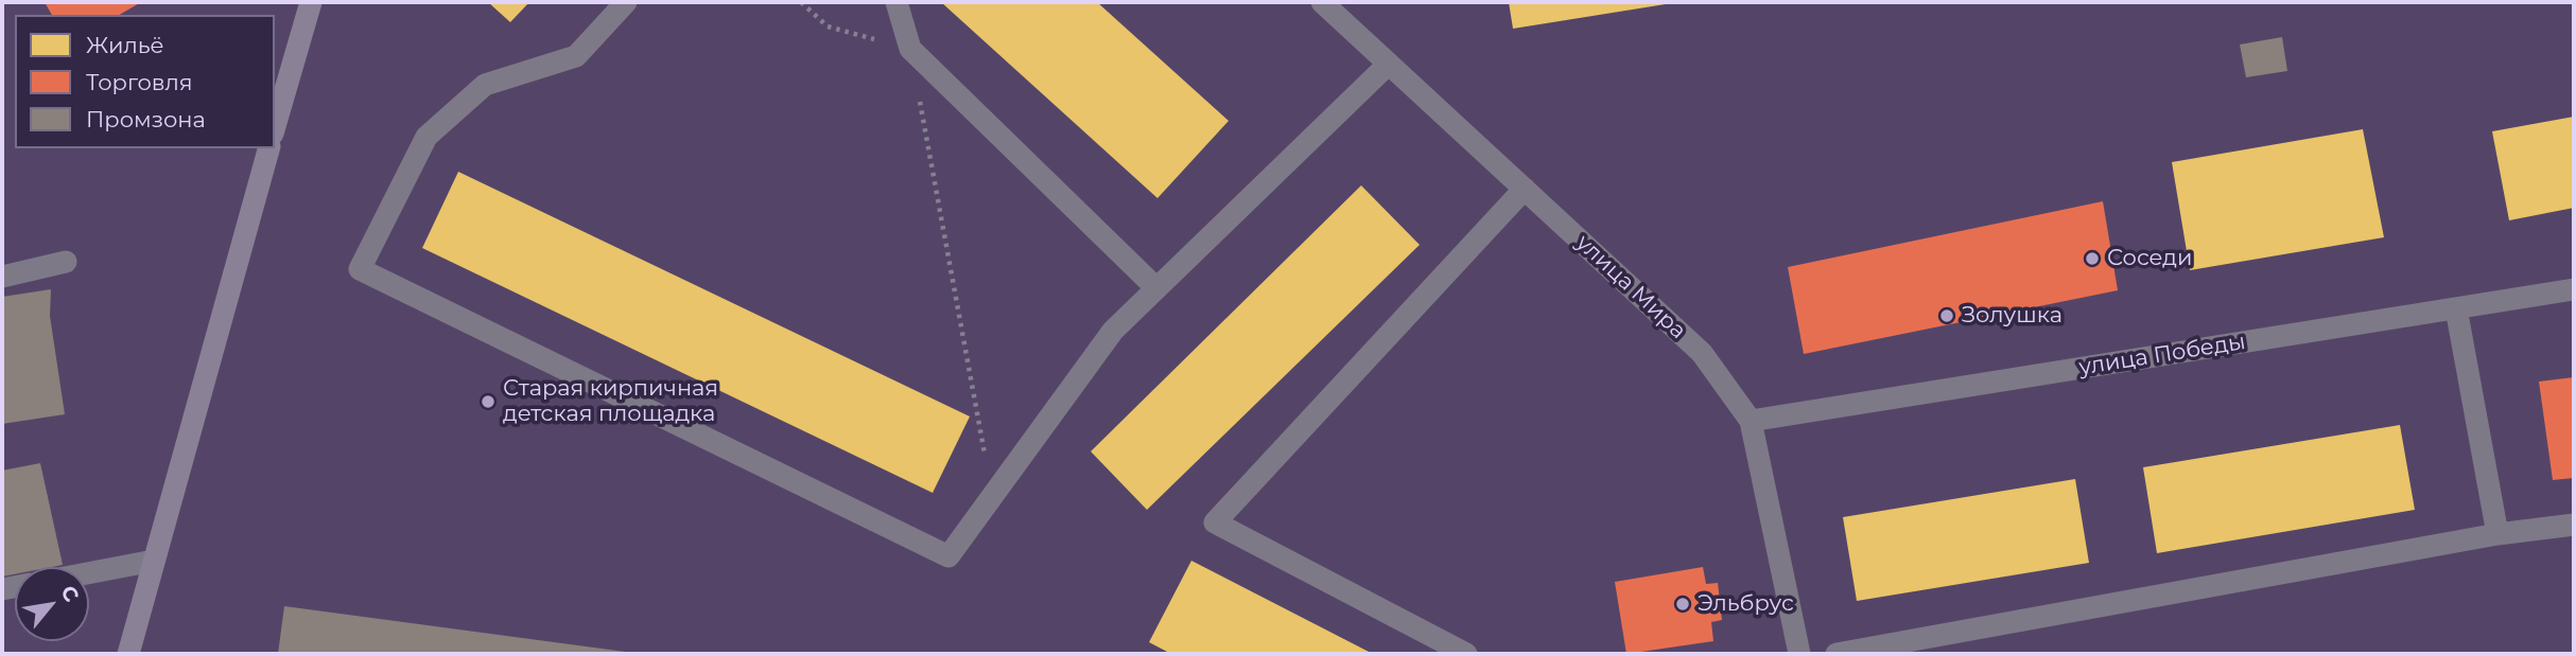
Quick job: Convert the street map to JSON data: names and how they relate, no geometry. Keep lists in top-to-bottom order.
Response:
{
  "streets": {
    "street": ["улица Мира", "улица Победы"]
  },
  "crossings": [
    ["улица Мира", "улица Победы"]
  ],
  "places": [
    "Соседи",
    "Золушка",
    "Старая кирпичная детская площадка",
    "Эльбрус"
  ],
  "legend": ["Жильё", "Торговля", "Промзона"],
  "north": "top right"
}
